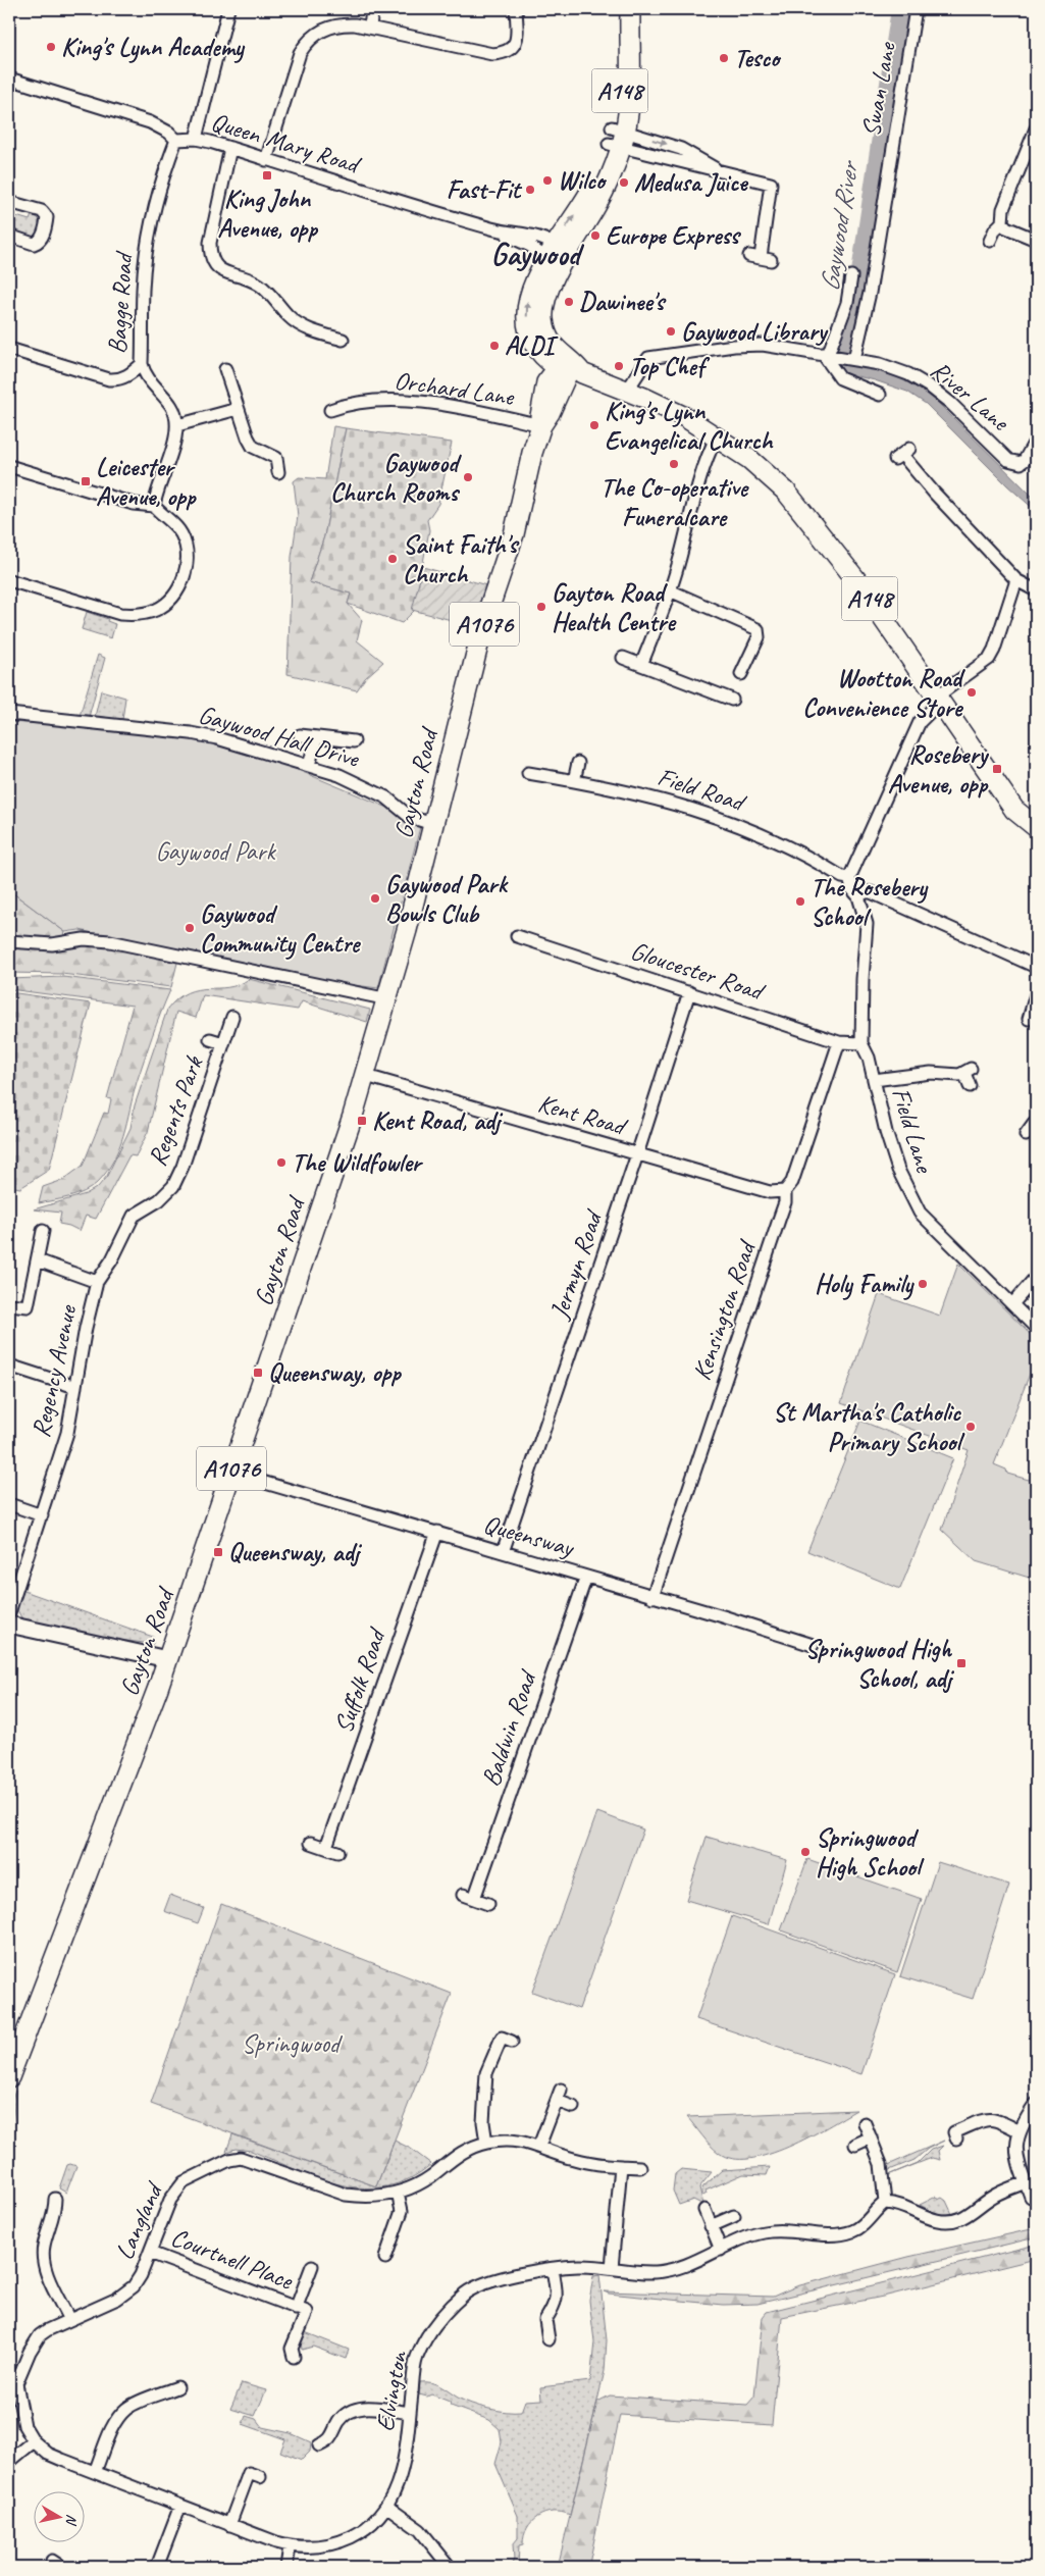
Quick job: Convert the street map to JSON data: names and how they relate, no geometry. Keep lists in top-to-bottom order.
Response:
{
  "streets": {
    "main road": ["A148", "A1076", "Gayton Road"],
    "street": [
      "Swan Lane",
      "Queen Mary Road",
      "Bagge Road",
      "Orchard Lane",
      "River Lane",
      "Gaywood Hall Drive",
      "Field Road",
      "Gloucester Road",
      "Regents Park",
      "Kent Road",
      "Field Lane",
      "Jermyn Road",
      "Kensington Road",
      "Regency Avenue",
      "Queensway",
      "Suffolk Road",
      "Baldwin Road",
      "Langland",
      "Courtnell Place",
      "Elvington"
    ]
  },
  "crossings": [
    ["Swan Lane", "River Lane"],
    ["A148", "Queen Mary Road"],
    ["A148", "River Lane"],
    ["A148", "Gayton Road"],
    ["Queen Mary Road", "Bagge Road"],
    ["Orchard Lane", "Gayton Road"],
    ["Gaywood Hall Drive", "Gayton Road"],
    ["Gayton Road", "Kent Road"],
    ["Gayton Road", "Queensway"],
    ["Field Road", "Field Lane"],
    ["Gloucester Road", "Field Lane"],
    ["Gloucester Road", "Jermyn Road"],
    ["Gloucester Road", "Kensington Road"],
    ["Regents Park", "Regency Avenue"],
    ["Kent Road", "Jermyn Road"],
    ["Kent Road", "Kensington Road"],
    ["Jermyn Road", "Queensway"],
    ["Kensington Road", "Queensway"],
    ["Queensway", "Suffolk Road"],
    ["Queensway", "Baldwin Road"],
    ["Langland", "Courtnell Place"],
    ["Langland", "Elvington"]
  ],
  "districts": ["Gaywood"],
  "water": ["Gaywood River"],
  "parks": ["Gaywood Park", "Springwood"],
  "places": {
    "other": [
      "King's Lynn Academy",
      "Tesco",
      "Wilco",
      "Medusa Juice",
      "Fast-Fit",
      "Europe Express",
      "Dawinee's",
      "Gaywood Library",
      "ALDI",
      "Top Chef",
      "King's Lynn Evangelical Church",
      "The Co-operative Funeralcare",
      "Gaywood Church Rooms",
      "Saint Faith's Church",
      "Gayton Road Health Centre",
      "Wootton Road Convenience Store",
      "Gaywood Park Bowls Club",
      "The Rosebery School",
      "Gaywood Community Centre",
      "The Wildfowler",
      "Holy Family",
      "St Martha's Catholic Primary School",
      "Springwood High School"
    ],
    "transit": [
      "King John Avenue, opp",
      "Leicester Avenue, opp",
      "Rosebery Avenue, opp",
      "Kent Road, adj",
      "Queensway, opp",
      "Queensway, adj",
      "Springwood High School, adj"
    ]
  },
  "north": "right"
}
